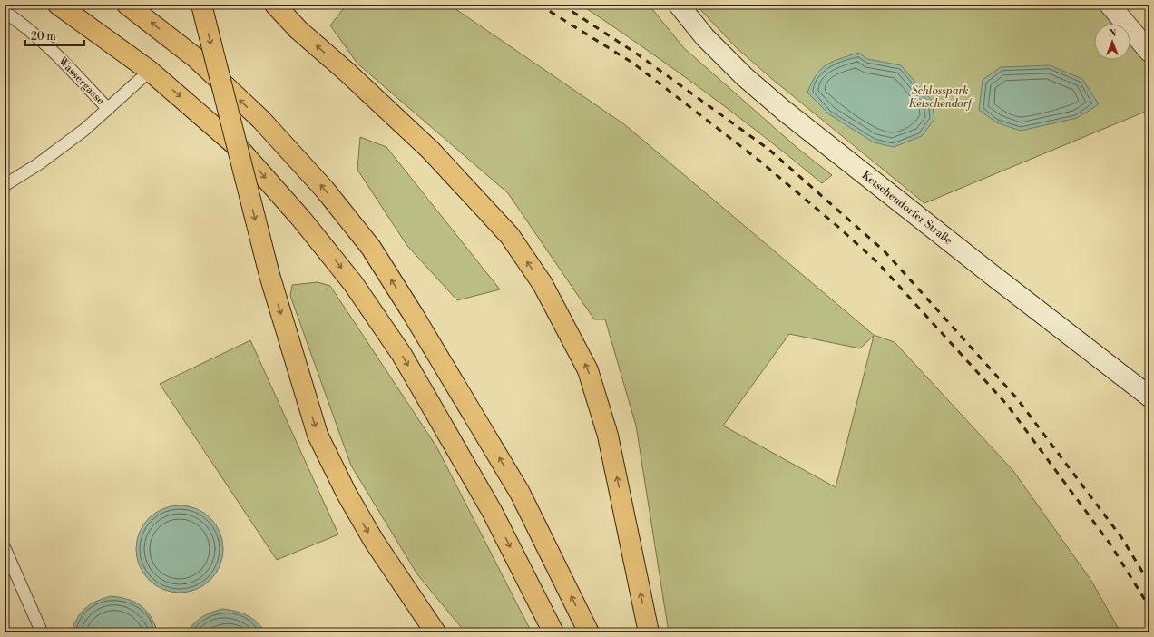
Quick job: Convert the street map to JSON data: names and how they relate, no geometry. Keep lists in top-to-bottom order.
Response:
{
  "streets": {
    "street": ["Ketschendorfer Straße"],
    "lane": ["Wassergasse"]
  },
  "parks": ["Schlosspark Ketschendorf"],
  "scale_bar": "20 m",
  "north": "top"
}
